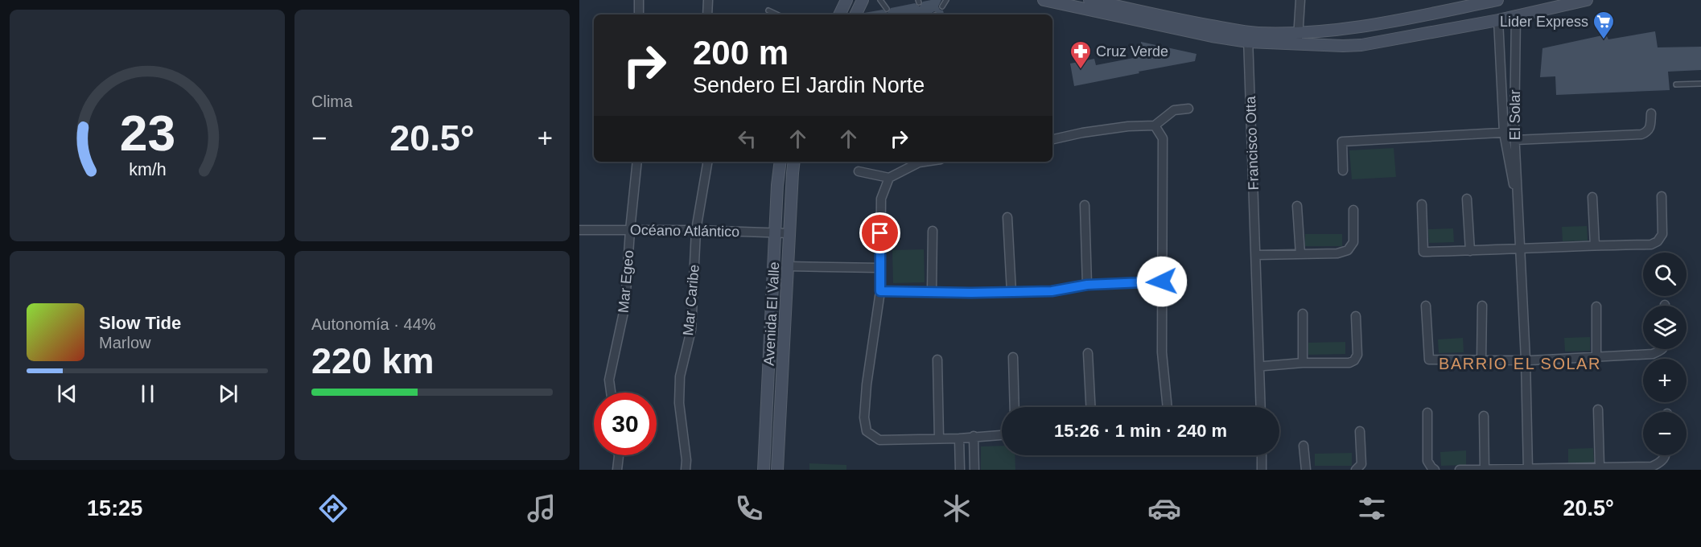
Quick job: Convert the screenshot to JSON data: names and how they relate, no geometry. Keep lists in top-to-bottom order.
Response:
{
  "streets": {
    "main road": ["Avenida El Valle"],
    "street": [
      "El Solar",
      "Francisco Otta",
      "Océano Atlántico",
      "Mar Egeo",
      "Mar Caribe"
    ]
  },
  "crossings": [
    ["Océano Atlántico", "Mar Egeo"],
    ["Océano Atlántico", "Mar Caribe"],
    ["Océano Atlántico", "Avenida El Valle"]
  ],
  "districts": ["BARRIO EL SOLAR"],
  "places": {
    "supermarket": ["Lider Express"],
    "pharmacy": ["Cruz Verde"]
  },
  "page": {
    "tile": [
      "Clima",
      ["Autonomía · 44%", "220 km"]
    ],
    "turn": ["200 m", "Sendero El Jardin Norte"],
    "heat": ["−", "20.5°", "+"],
    "map_buttons": ["+", "−"],
    "song": ["Slow Tide", "Marlow"],
    "limit": "30",
    "trip": "15:26 · 1 min · 240 m",
    "tabs": ["15:25", "20.5°"],
    "gauge": ["23", "km/h"]
  }
}
